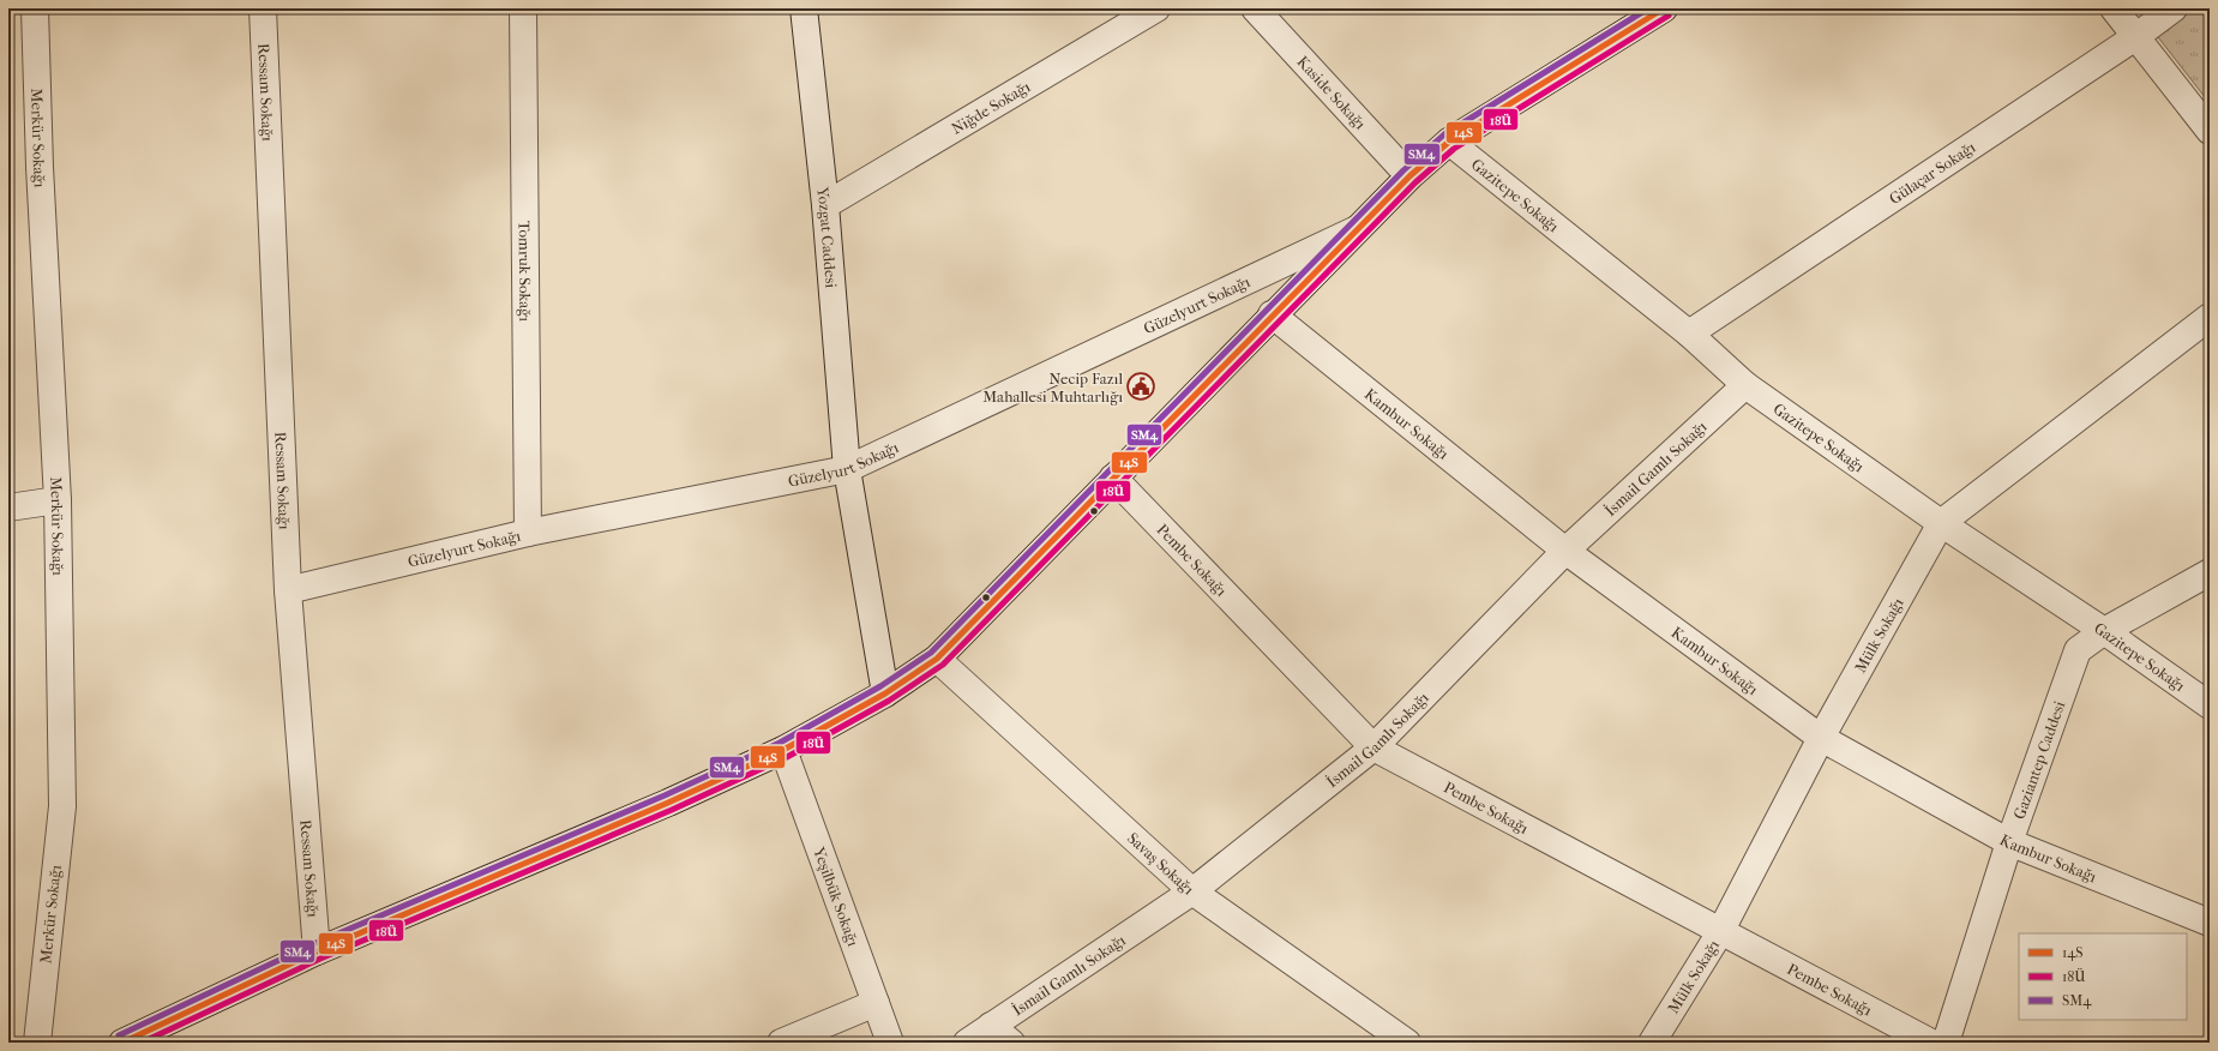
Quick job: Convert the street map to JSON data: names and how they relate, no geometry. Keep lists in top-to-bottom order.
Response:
{
  "streets": {
    "street": [
      "Ressam Sokağı",
      "Kaside Sokağı",
      "Niğde Sokağı",
      "Merkür Sokağı",
      "Gülaçar Sokağı",
      "Gazitepe Sokağı",
      "Yozgat Caddesi",
      "Tomruk Sokağı",
      "Güzelyurt Sokağı",
      "Kambur Sokağı",
      "İsmail Gamlı Sokağı",
      "Pembe Sokağı",
      "Mülk Sokağı",
      "Gaziantep Caddesi",
      "Savaş Sokağı",
      "Yeşilbük Sokağı"
    ]
  },
  "crossings": [
    ["Ressam Sokağı", "Güzelyurt Sokağı"],
    ["Niğde Sokağı", "Yozgat Caddesi"],
    ["Gülaçar Sokağı", "Gazitepe Sokağı"],
    ["Gazitepe Sokağı", "İsmail Gamlı Sokağı"],
    ["Gazitepe Sokağı", "Mülk Sokağı"],
    ["Gazitepe Sokağı", "Gaziantep Caddesi"],
    ["Yozgat Caddesi", "Güzelyurt Sokağı"],
    ["Tomruk Sokağı", "Güzelyurt Sokağı"],
    ["Kambur Sokağı", "İsmail Gamlı Sokağı"],
    ["Kambur Sokağı", "Mülk Sokağı"],
    ["Kambur Sokağı", "Gaziantep Caddesi"],
    ["İsmail Gamlı Sokağı", "Pembe Sokağı"],
    ["İsmail Gamlı Sokağı", "Savaş Sokağı"],
    ["Pembe Sokağı", "Mülk Sokağı"]
  ],
  "places": {
    "public building": ["Necip Fazıl Mahallesi Muhtarlığı"]
  },
  "lines": ["transit line 14S", "transit line SM4", "transit line 18Ü"],
  "legend": ["14S", "18Ü", "SM4"]
}
